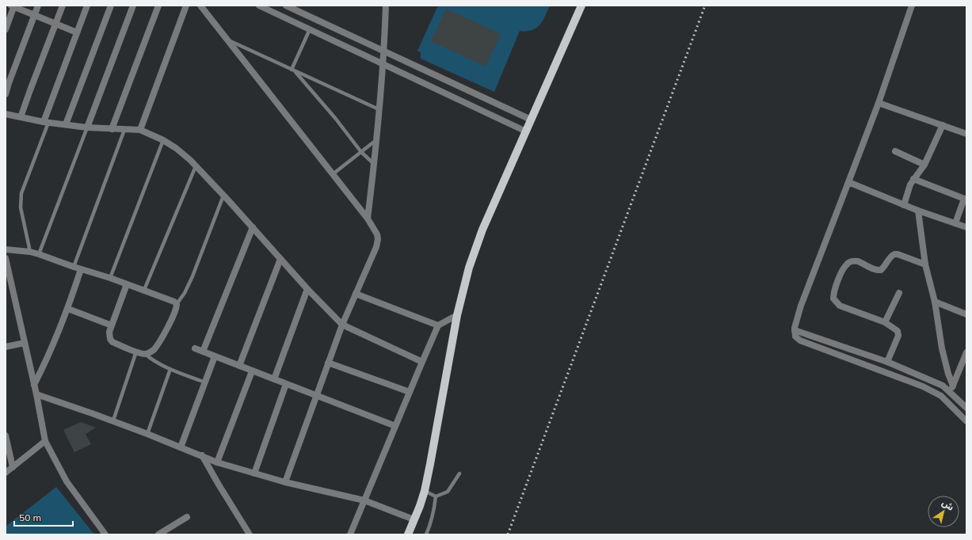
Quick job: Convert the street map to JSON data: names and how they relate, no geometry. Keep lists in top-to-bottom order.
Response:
{
  "scale_bar": "50 m",
  "north": "top right"
}
